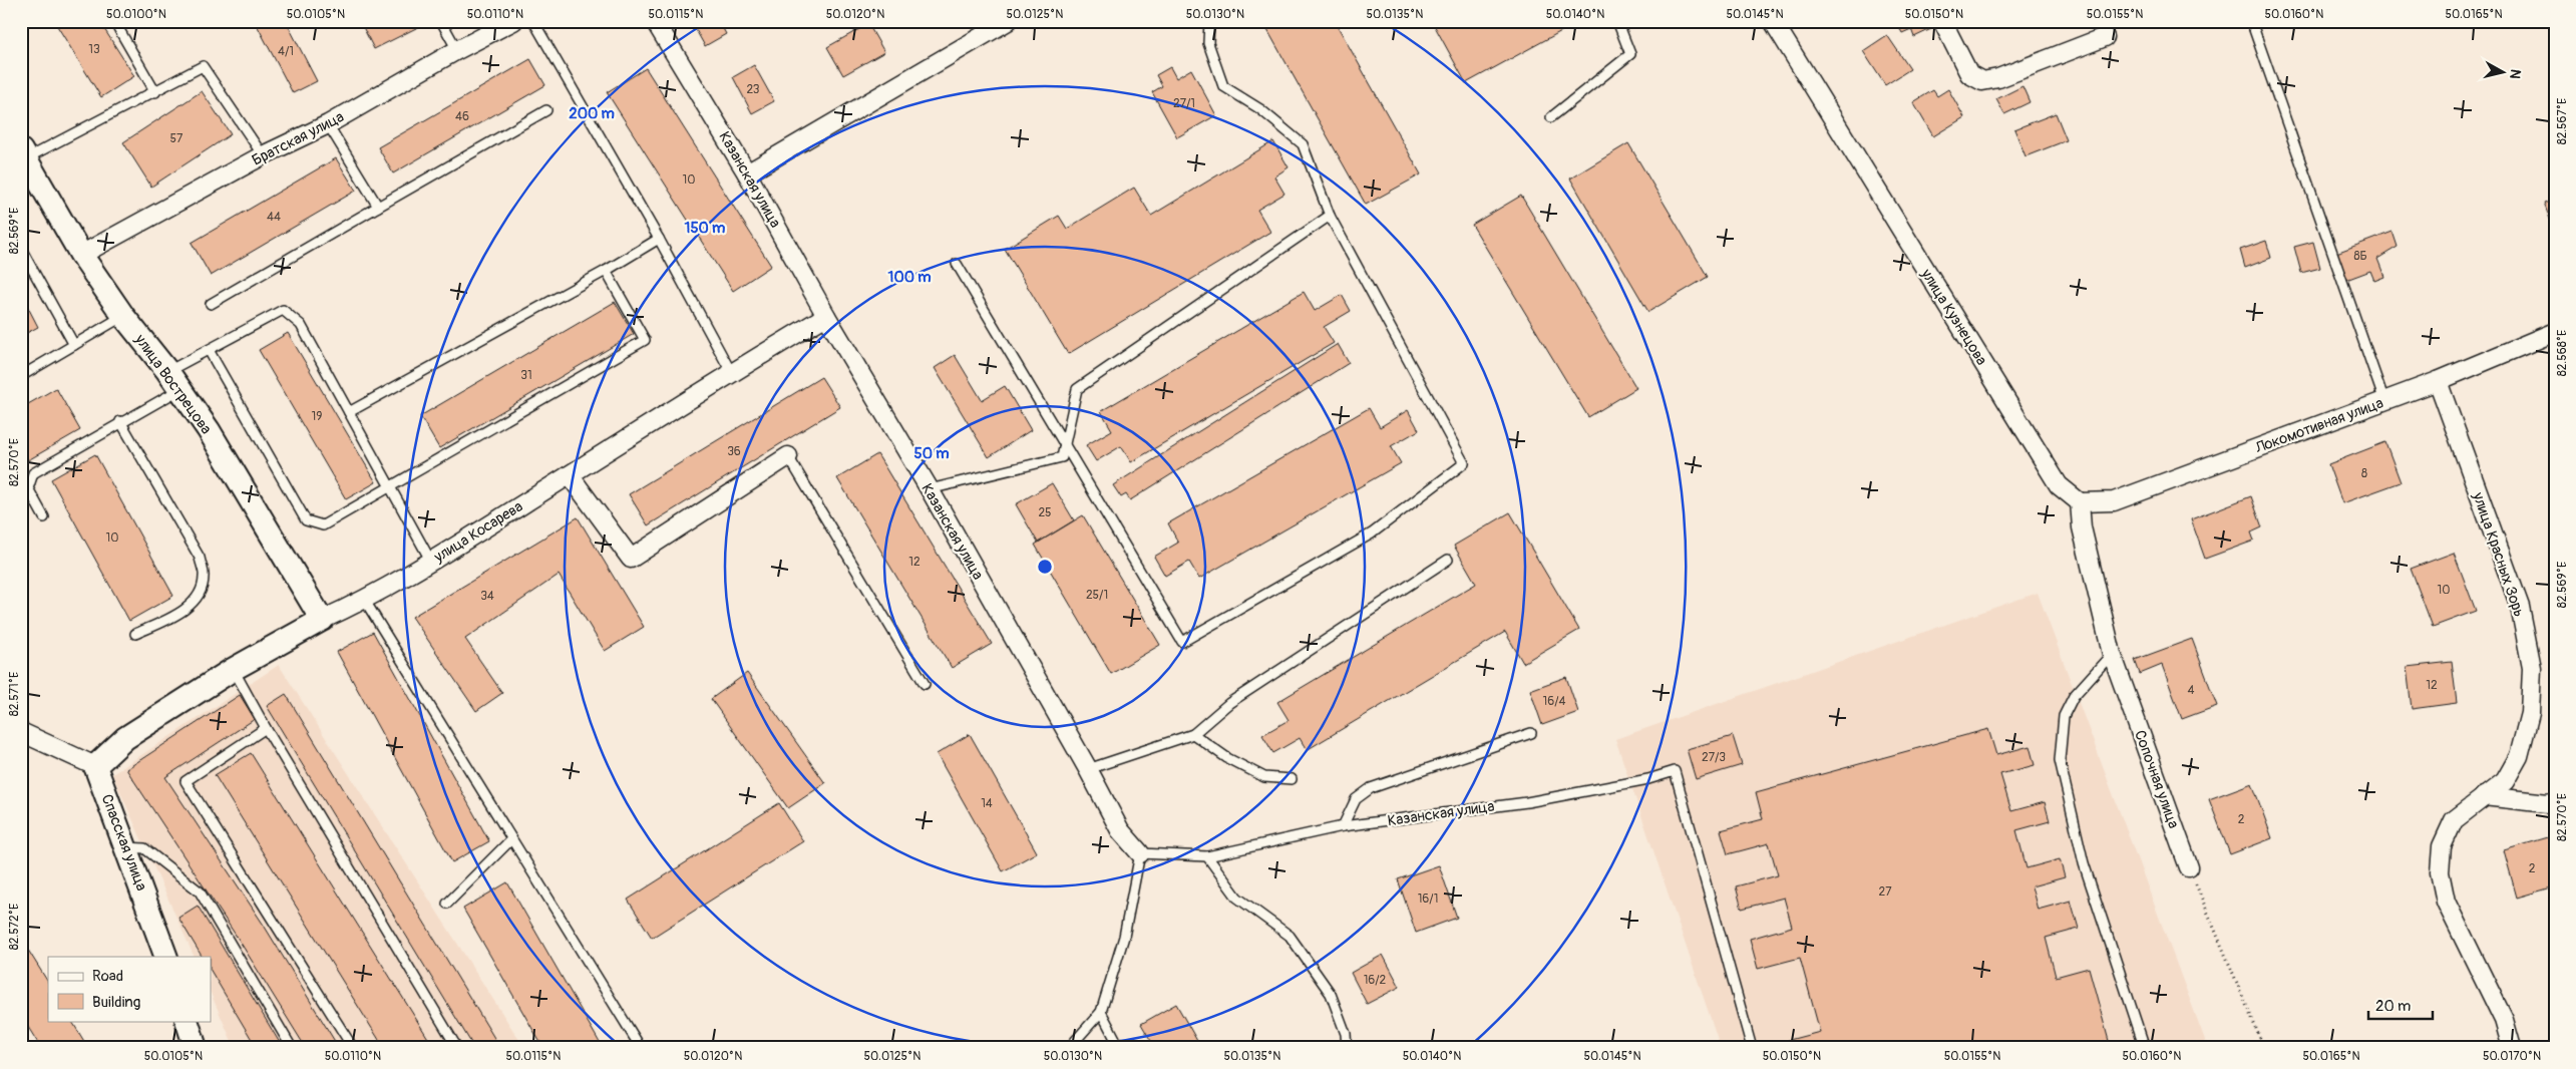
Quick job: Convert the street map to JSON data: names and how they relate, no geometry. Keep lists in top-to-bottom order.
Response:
{
  "streets": {
    "street": [
      "Братская улица",
      "Казанская улица",
      "улица Кузнецова",
      "улица Вострецова",
      "Локомотивная улица",
      "улица Косарева",
      "улица Красных Зорь",
      "Сопочная улица",
      "Спасская улица"
    ]
  },
  "crossings": [
    ["Братская улица", "улица Вострецова"],
    ["Казанская улица", "улица Косарева"],
    ["улица Кузнецова", "Локомотивная улица"],
    ["улица Кузнецова", "Сопочная улица"],
    ["улица Вострецова", "улица Косарева"],
    ["Локомотивная улица", "улица Красных Зорь"],
    ["Локомотивная улица", "Сопочная улица"],
    ["улица Косарева", "Спасская улица"]
  ],
  "house_numbers": [
    "13",
    "4/1",
    "23",
    "27/1",
    "46",
    "57",
    "10",
    "44",
    "8Б",
    "31",
    "19",
    "36",
    "8",
    "25",
    "10",
    "12",
    "10",
    "25/1",
    "34",
    "12",
    "4",
    "16/4",
    "27/3",
    "14",
    "2",
    "2",
    "27",
    "16/1",
    "16/2"
  ],
  "legend": ["Road", "Building"],
  "scale_bar": "20 m",
  "north": "right",
  "coordinates": [
    "50.0100°N",
    "50.0105°N",
    "50.0110°N",
    "50.0115°N",
    "50.0120°N",
    "50.0125°N",
    "50.0130°N",
    "50.0135°N",
    "50.0140°N",
    "50.0145°N",
    "50.0150°N",
    "50.0155°N",
    "50.0160°N",
    "50.0165°N",
    "82.567°E",
    "82.569°E",
    "82.568°E",
    "82.570°E",
    "82.571°E",
    "82.572°E",
    "50.0170°N"
  ],
  "rings": [
    "200 m",
    "150 m",
    "100 m",
    "50 m"
  ]
}
